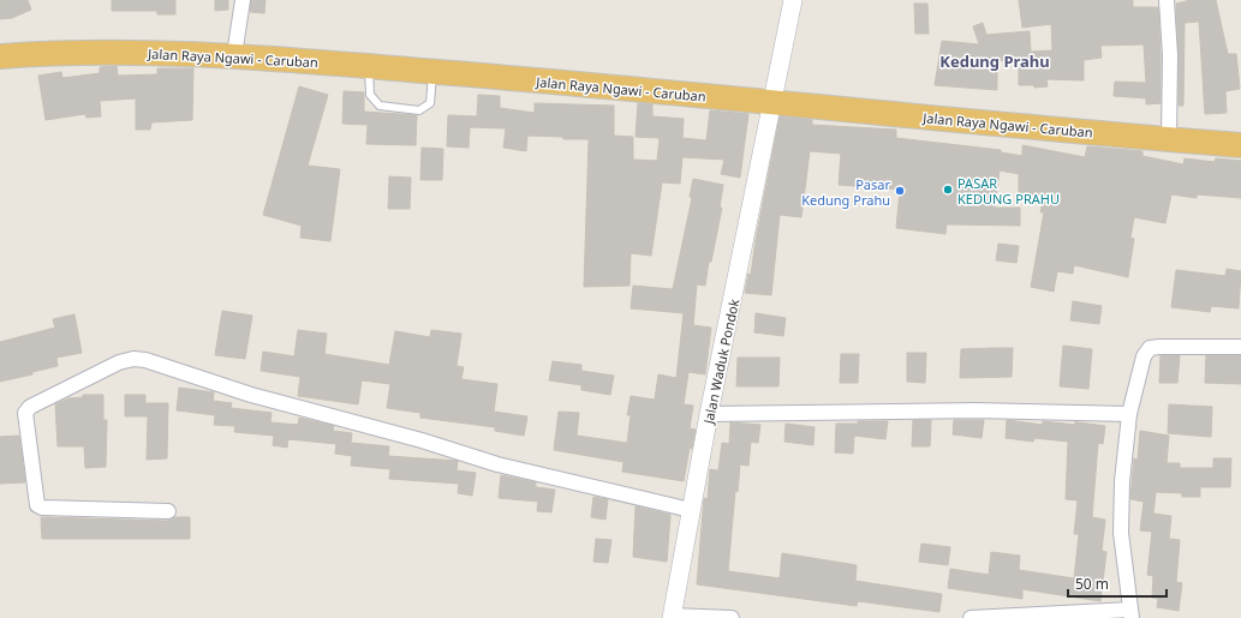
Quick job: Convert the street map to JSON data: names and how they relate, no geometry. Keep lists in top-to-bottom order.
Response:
{
  "streets": {
    "highway": ["Jalan Raya Ngawi - Caruban"],
    "street": ["Jalan Waduk Pondok"]
  },
  "crossings": [
    ["Jalan Raya Ngawi - Caruban", "Jalan Waduk Pondok"]
  ],
  "districts": ["Kedung Prahu"],
  "places": ["PASAR KEDUNG PRAHU", "Pasar Kedung Prahu"],
  "scale_bar": "50 m"
}
